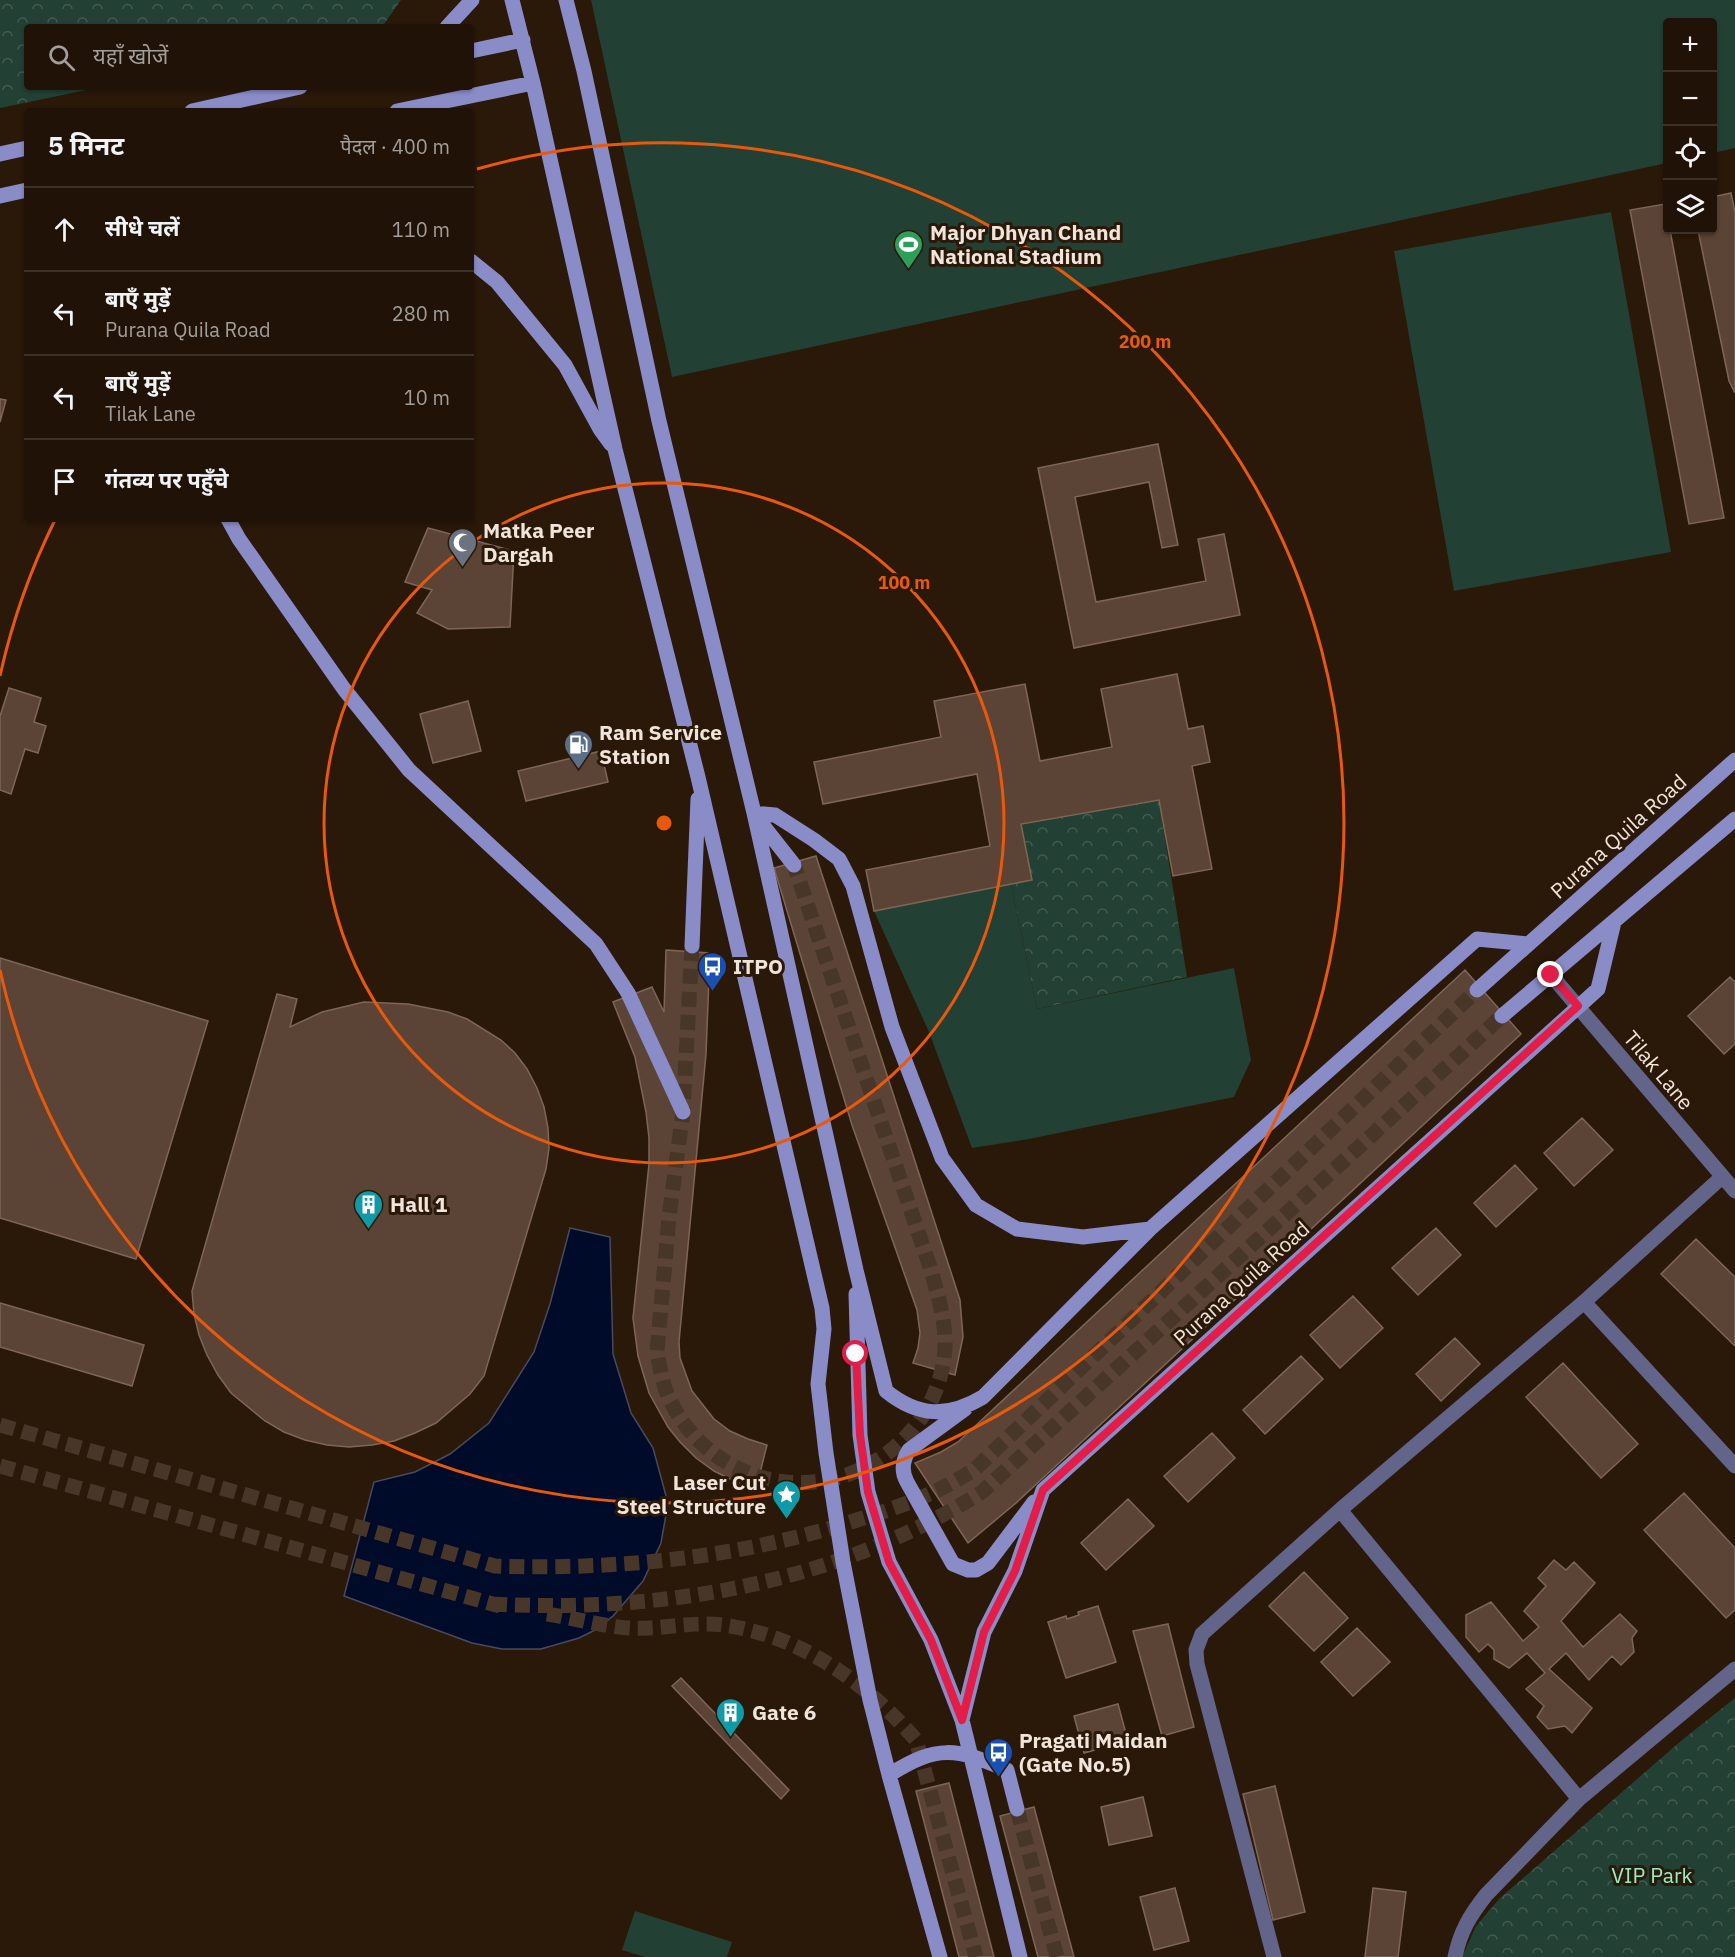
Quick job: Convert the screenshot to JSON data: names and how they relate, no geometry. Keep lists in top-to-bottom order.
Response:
{
  "streets": {
    "main road": ["Purana Quila Road"],
    "street": ["Tilak Lane"]
  },
  "crossings": [
    ["Purana Quila Road", "Tilak Lane"]
  ],
  "parks": ["VIP Park"],
  "places": {
    "sports": ["Major Dhyan Chand National Stadium"],
    "mosque": ["Matka Peer Dargah"],
    "fuel station": ["Ram Service Station"],
    "bus stop": ["ITPO", "Pragati Maidan (Gate No.5)"],
    "building": ["Hall 1", "Gate 6"],
    "place": ["Laser Cut Steel Structure"]
  },
  "page": {
    "map_buttons": ["+", "−"],
    "search": "यहाँ खोजें",
    "heading": ["5 मिनट", "पैदल · 400 m"],
    "list": [
      ["सीधे चलें", "110 m"],
      ["बाएँ मुड़ें", "Purana Quila Road", "280 m"],
      ["बाएँ मुड़ें", "Tilak Lane", "10 m"],
      "गंतव्य पर पहुँचे"
    ]
  },
  "rings": ["200 m", "100 m"]
}
